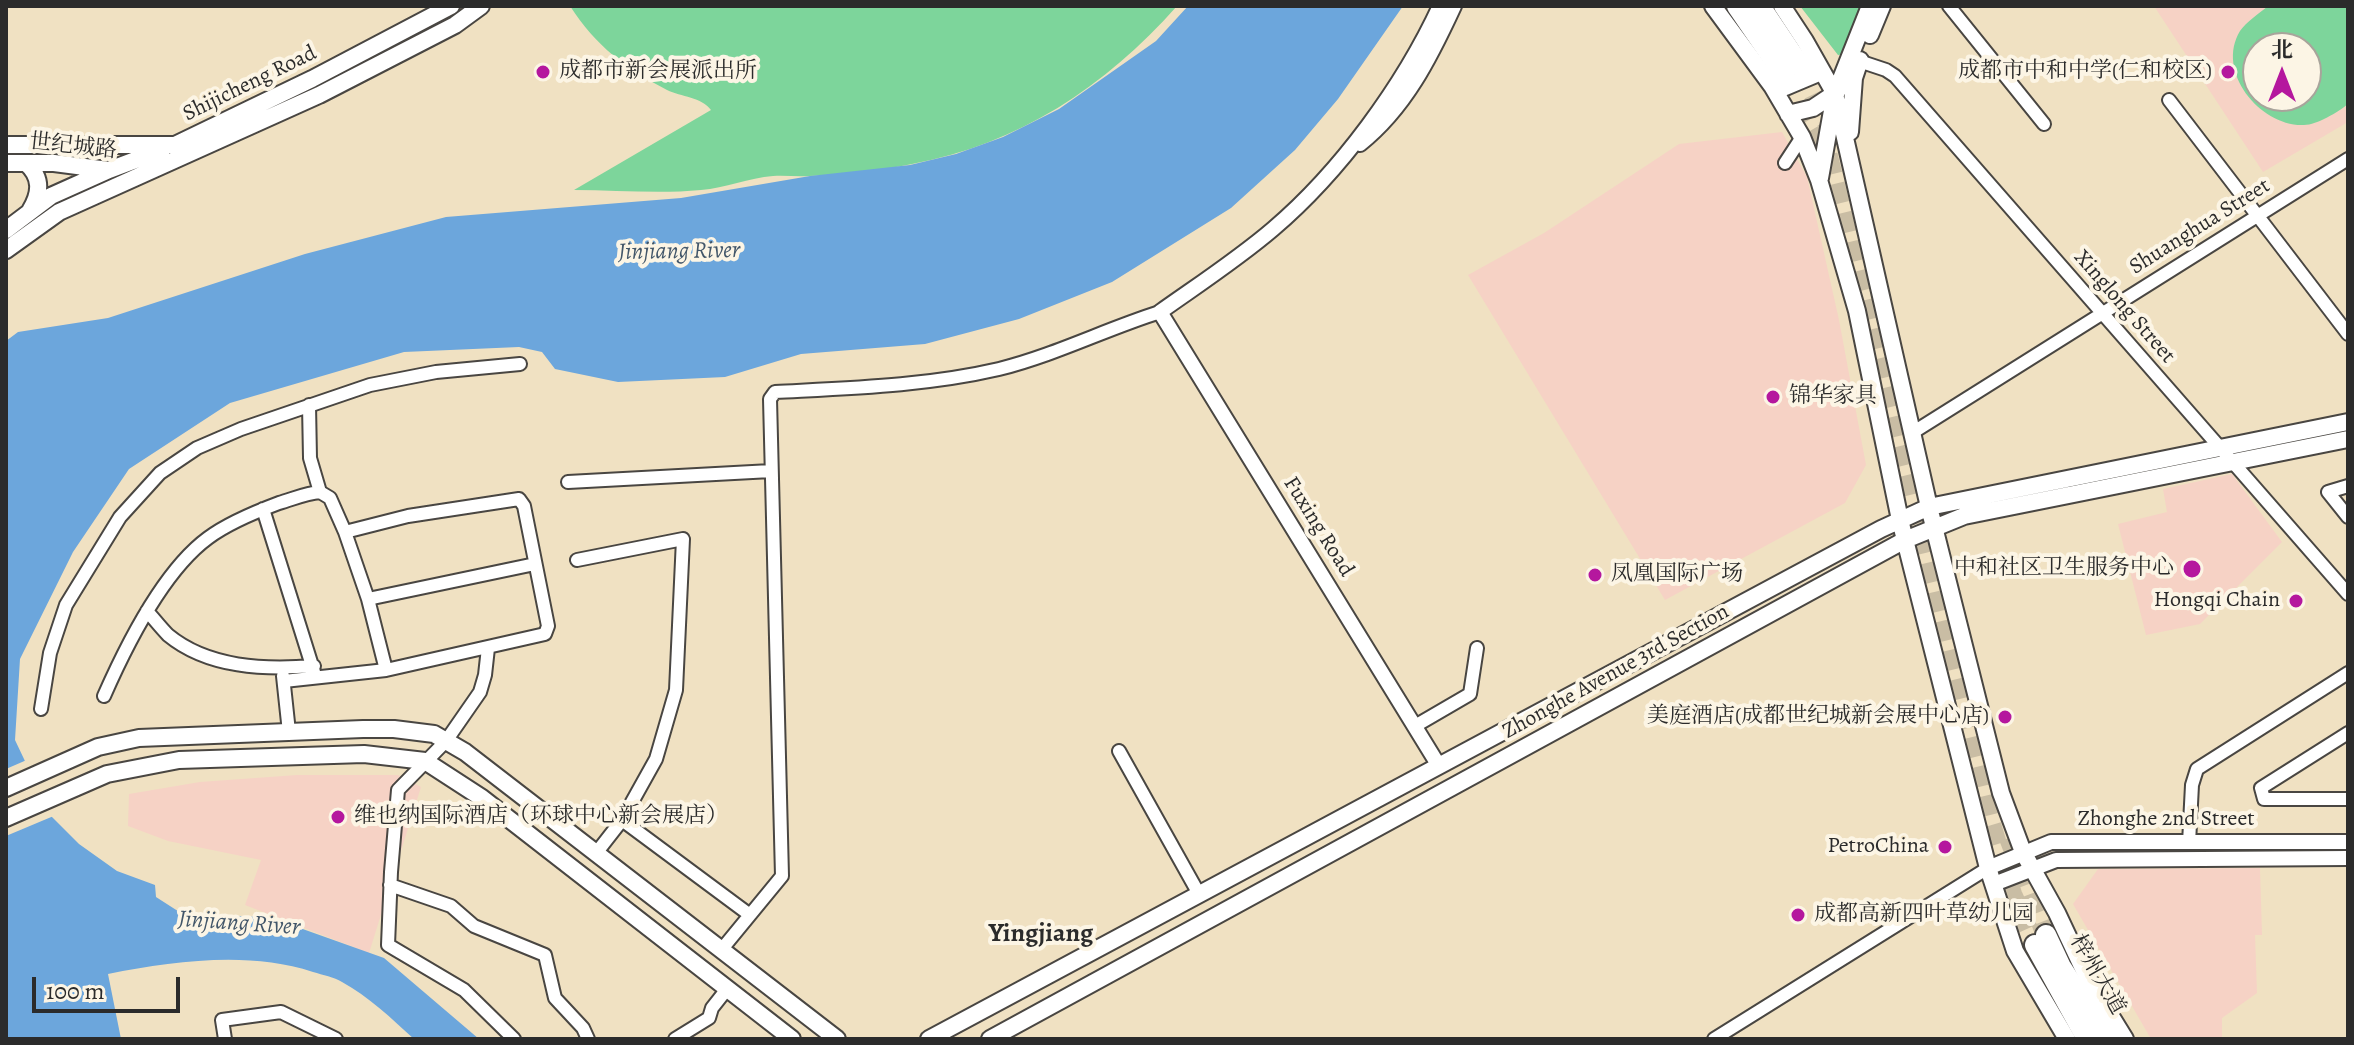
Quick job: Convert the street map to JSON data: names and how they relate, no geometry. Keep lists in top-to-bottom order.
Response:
{
  "streets": {
    "highway": ["梓州大道"],
    "main road": ["Shijicheng Road", "世纪城路", "Zhonghe Avenue 3rd Section"],
    "street": [
      "Shuanghua Street",
      "Xinglong Street",
      "Fuxing Road",
      "Zhonghe 2nd Street"
    ]
  },
  "crossings": [
    ["Shijicheng Road", "世纪城路"],
    ["Shuanghua Street", "Xinglong Street"],
    ["Xinglong Street", "Zhonghe Avenue 3rd Section"]
  ],
  "districts": ["Yingjiang"],
  "water": ["Jinjiang River"],
  "places": [
    "成都市新会展派出所",
    "成都市中和中学(仁和校区)",
    "锦华家具",
    "中和社区卫生服务中心",
    "凤凰国际广场",
    "Hongqi Chain",
    "美庭酒店(成都世纪城新会展中心店)",
    "维也纳国际酒店（环球中心新会展店）",
    "PetroChina",
    "成都高新四叶草幼儿园"
  ],
  "scale_bar": "100 m",
  "north": "top"
}
